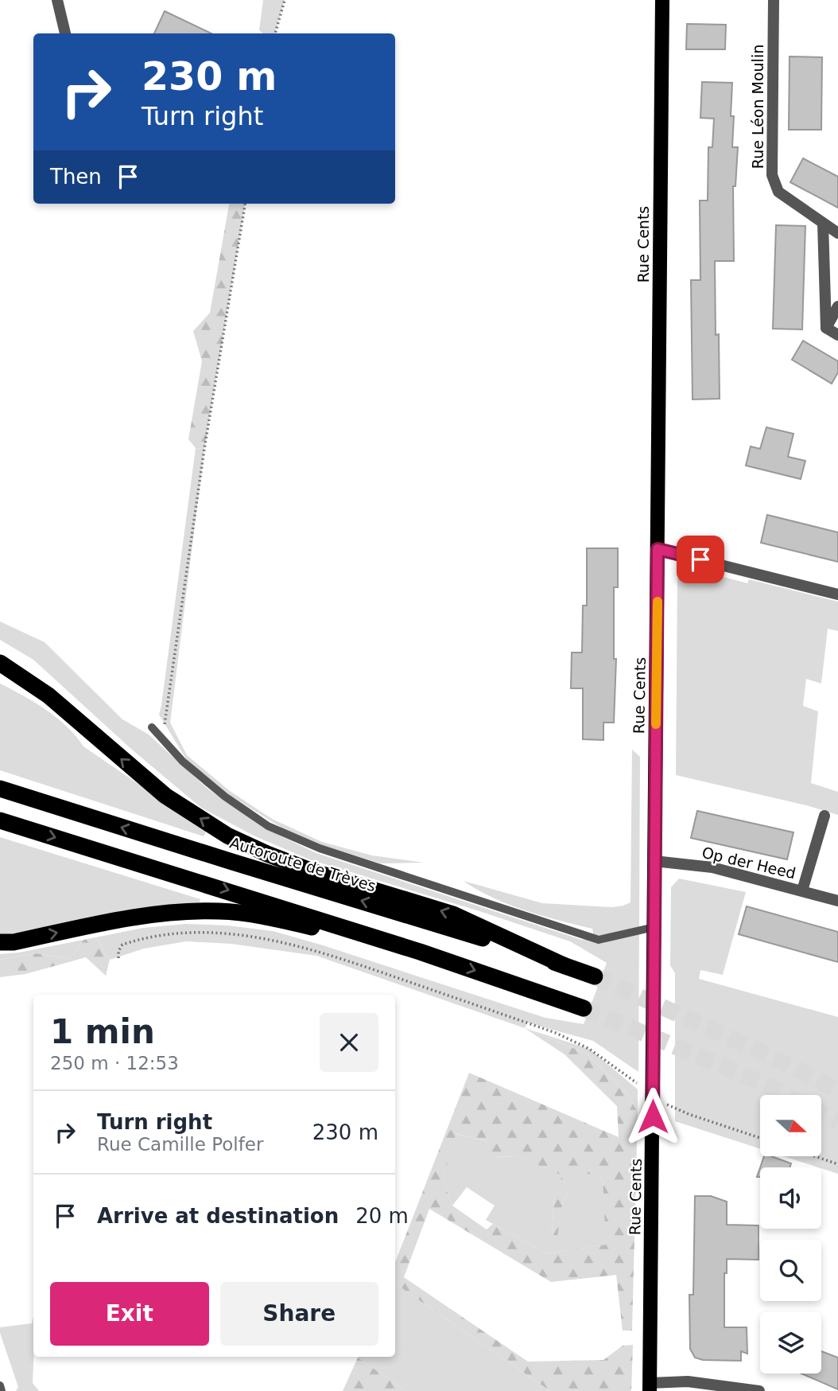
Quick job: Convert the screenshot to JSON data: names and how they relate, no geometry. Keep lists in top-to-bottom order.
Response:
{
  "streets": {
    "highway": ["Autoroute de Trèves"],
    "main road": ["Rue Cents"],
    "street": ["Rue Léon Moulin", "Op der Heed"]
  },
  "crossings": [
    ["Rue Cents", "Op der Heed"]
  ],
  "north": "right",
  "page": {
    "turn": ["230 m", "Turn right"],
    "then": "Then",
    "heading": ["1 min", "250 m · 12:53"],
    "list": [
      {
        "name": "Turn right",
        "note": "Rue Camille Polfer",
        "value": "230 m"
      },
      {
        "name": "Arrive at destination",
        "value": "20 m"
      }
    ],
    "buttons": ["Exit", "Share"]
  }
}
